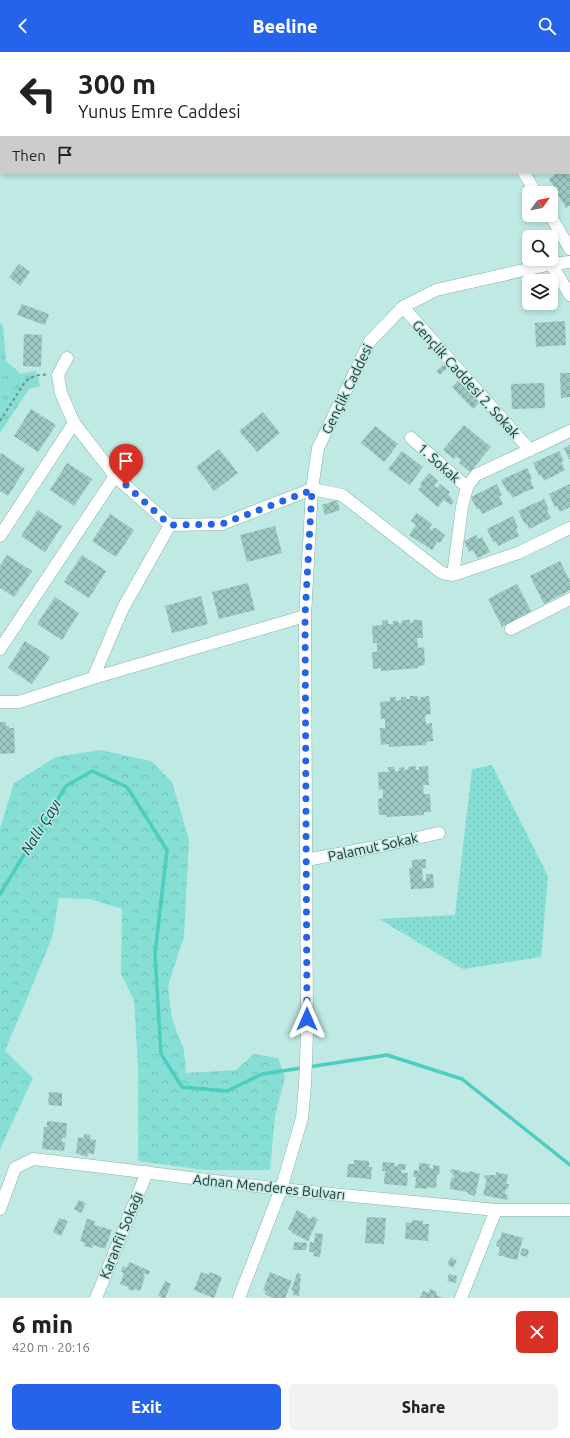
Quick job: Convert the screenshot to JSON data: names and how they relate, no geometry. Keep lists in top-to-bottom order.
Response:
{
  "streets": {
    "street": [
      "Gençlik Caddesi 2. Sokak",
      "Gençlik Caddesi",
      "1. Sokak",
      "Palamut Sokak",
      "Adnan Menderes Bulvarı",
      "Karanfil Sokağı"
    ]
  },
  "crossings": [
    ["Gençlik Caddesi 2. Sokak", "Gençlik Caddesi"],
    ["Gençlik Caddesi", "Palamut Sokak"],
    ["Gençlik Caddesi", "Adnan Menderes Bulvarı"],
    ["Adnan Menderes Bulvarı", "Karanfil Sokağı"]
  ],
  "water": ["Nallı Çayı"],
  "north": "top right",
  "page": {
    "header": "Beeline",
    "turn": ["300 m", "Yunus Emre Caddesi"],
    "then": "Then",
    "heading": ["6 min", "420 m · 20:16"],
    "buttons": ["Exit", "Share"]
  }
}
